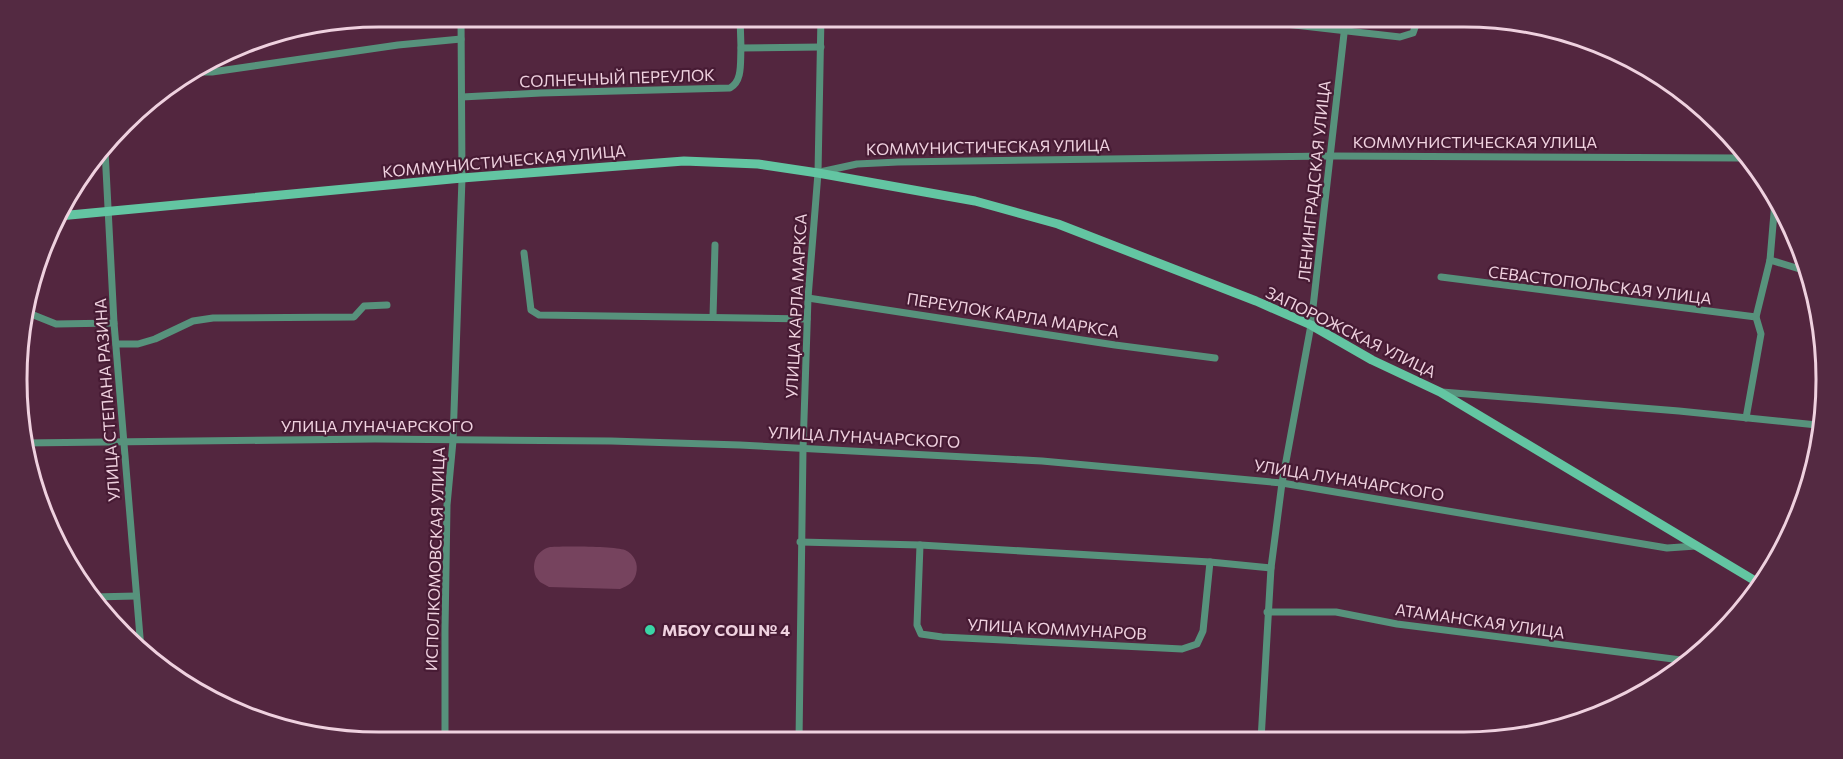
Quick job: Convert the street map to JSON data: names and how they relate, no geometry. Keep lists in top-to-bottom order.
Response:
{
  "streets": {
    "main road": ["КОММУНИСТИЧЕСКАЯ УЛИЦА", "ЗАПОРОЖСКАЯ УЛИЦА"],
    "street": [
      "СОЛНЕЧНЫЙ ПЕРЕУЛОК",
      "ЛЕНИНГРАДСКАЯ УЛИЦА",
      "СЕВАСТОПОЛЬСКАЯ УЛИЦА",
      "УЛИЦА КАРЛА МАРКСА",
      "ПЕРЕУЛОК КАРЛА МАРКСА",
      "УЛИЦА СТЕПАНА РАЗИНА",
      "УЛИЦА ЛУНАЧАРСКОГО",
      "ИСПОЛКОМОВСКАЯ УЛИЦА",
      "АТАМАНСКАЯ УЛИЦА",
      "УЛИЦА КОММУНАРОВ"
    ]
  },
  "crossings": [
    ["СОЛНЕЧНЫЙ ПЕРЕУЛОК", "ИСПОЛКОМОВСКАЯ УЛИЦА"],
    ["КОММУНИСТИЧЕСКАЯ УЛИЦА", "ЛЕНИНГРАДСКАЯ УЛИЦА"],
    ["КОММУНИСТИЧЕСКАЯ УЛИЦА", "УЛИЦА КАРЛА МАРКСА"],
    ["КОММУНИСТИЧЕСКАЯ УЛИЦА", "ЗАПОРОЖСКАЯ УЛИЦА"],
    ["КОММУНИСТИЧЕСКАЯ УЛИЦА", "УЛИЦА СТЕПАНА РАЗИНА"],
    ["КОММУНИСТИЧЕСКАЯ УЛИЦА", "ИСПОЛКОМОВСКАЯ УЛИЦА"],
    ["ЛЕНИНГРАДСКАЯ УЛИЦА", "ЗАПОРОЖСКАЯ УЛИЦА"],
    ["ЛЕНИНГРАДСКАЯ УЛИЦА", "УЛИЦА ЛУНАЧАРСКОГО"],
    ["ЛЕНИНГРАДСКАЯ УЛИЦА", "АТАМАНСКАЯ УЛИЦА"],
    ["УЛИЦА КАРЛА МАРКСА", "ПЕРЕУЛОК КАРЛА МАРКСА"],
    ["УЛИЦА КАРЛА МАРКСА", "ЗАПОРОЖСКАЯ УЛИЦА"],
    ["УЛИЦА КАРЛА МАРКСА", "УЛИЦА ЛУНАЧАРСКОГО"],
    ["УЛИЦА СТЕПАНА РАЗИНА", "УЛИЦА ЛУНАЧАРСКОГО"],
    ["УЛИЦА ЛУНАЧАРСКОГО", "ИСПОЛКОМОВСКАЯ УЛИЦА"]
  ],
  "places": ["МБОУ СОШ № 4"]
}
